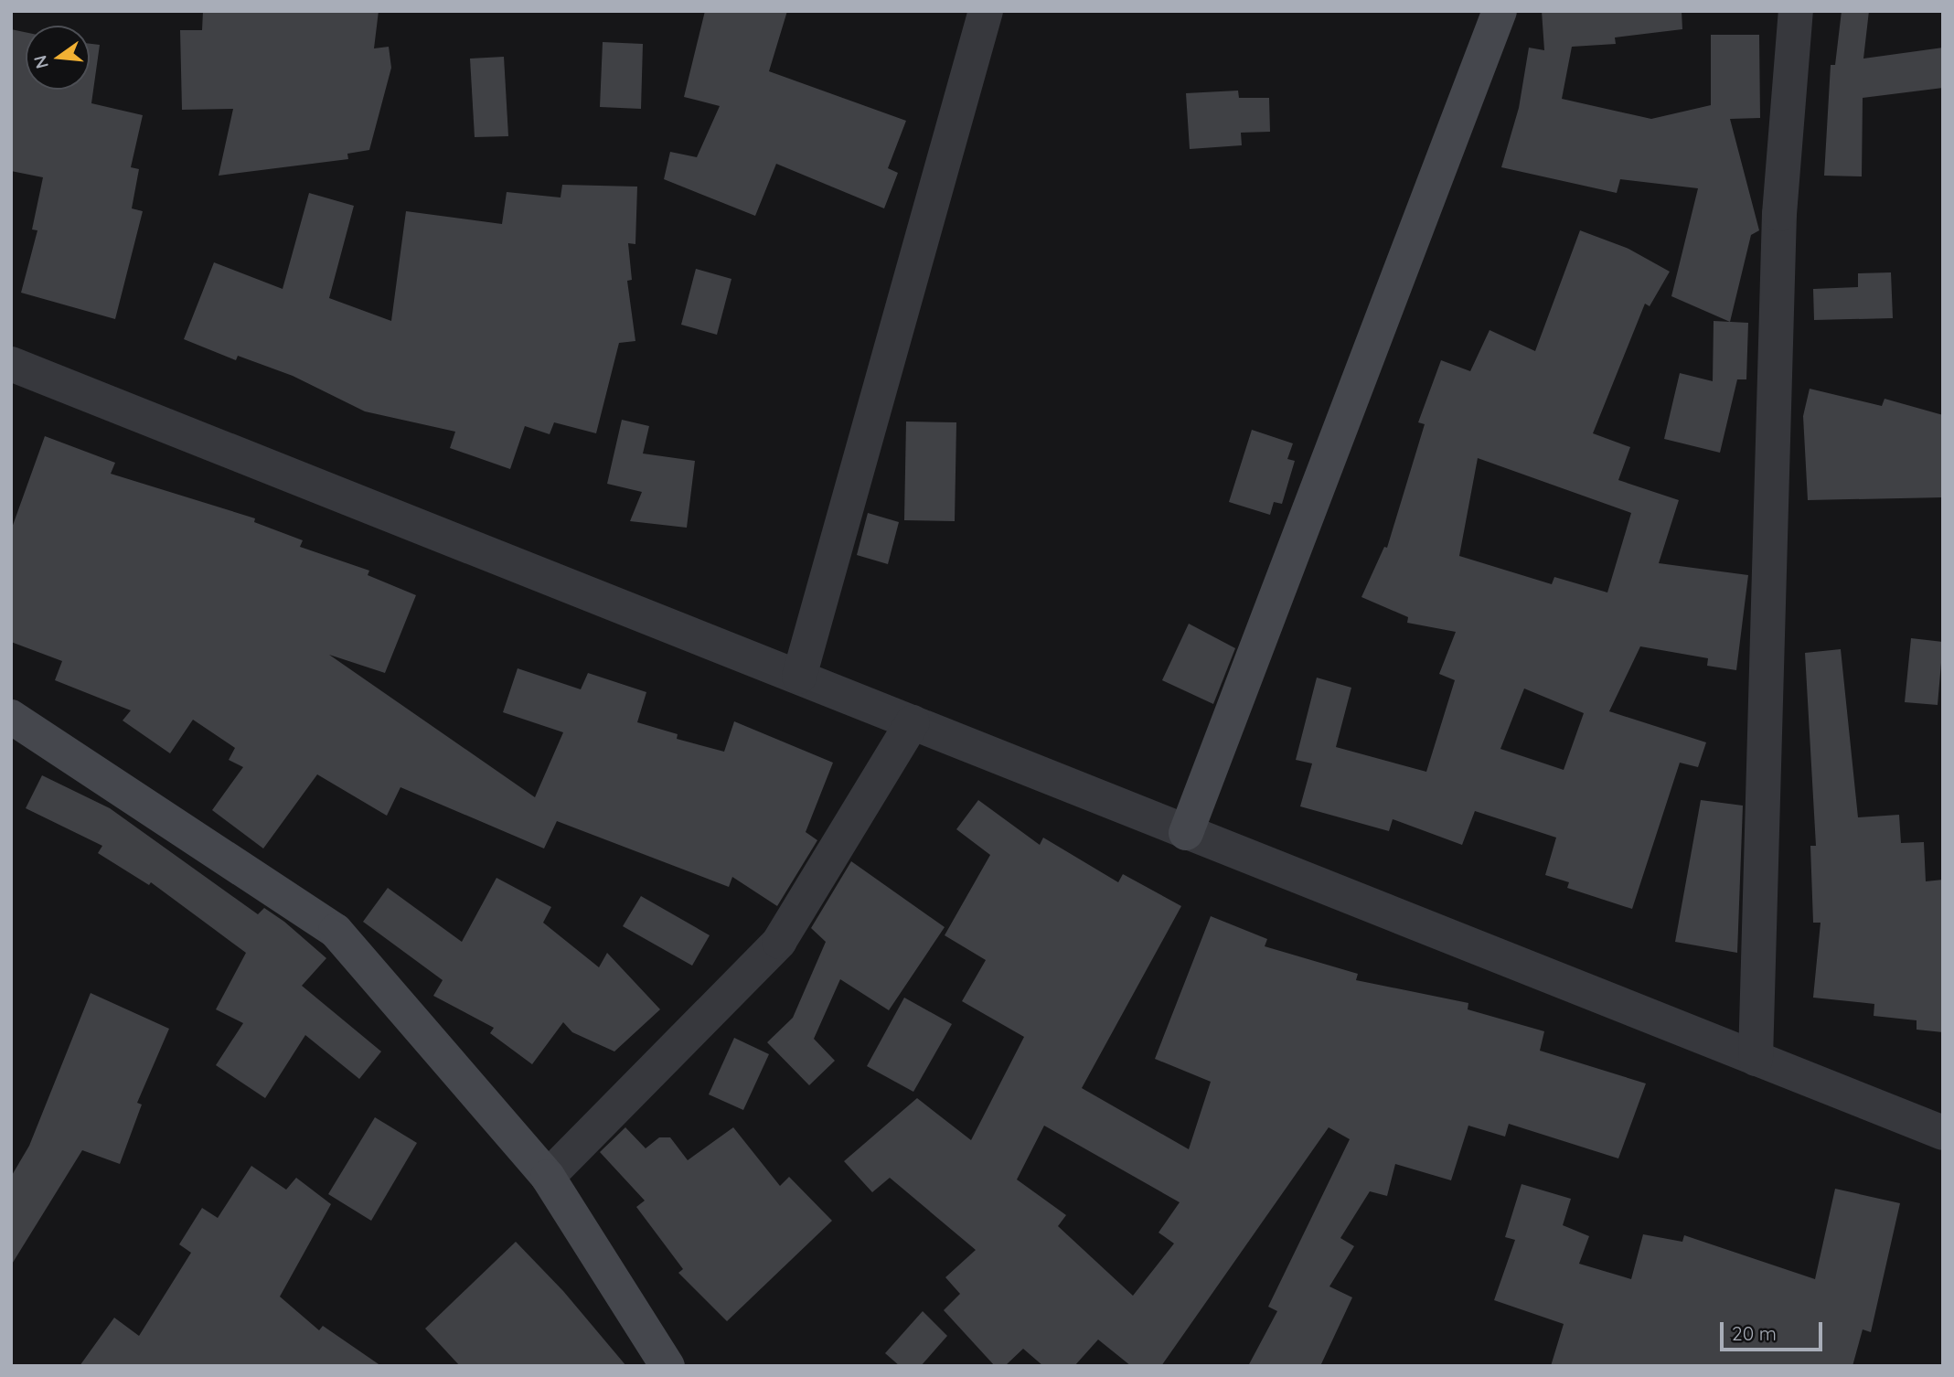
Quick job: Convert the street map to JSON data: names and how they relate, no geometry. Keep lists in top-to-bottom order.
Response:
{
  "scale_bar": "20 m",
  "north": "left"
}
